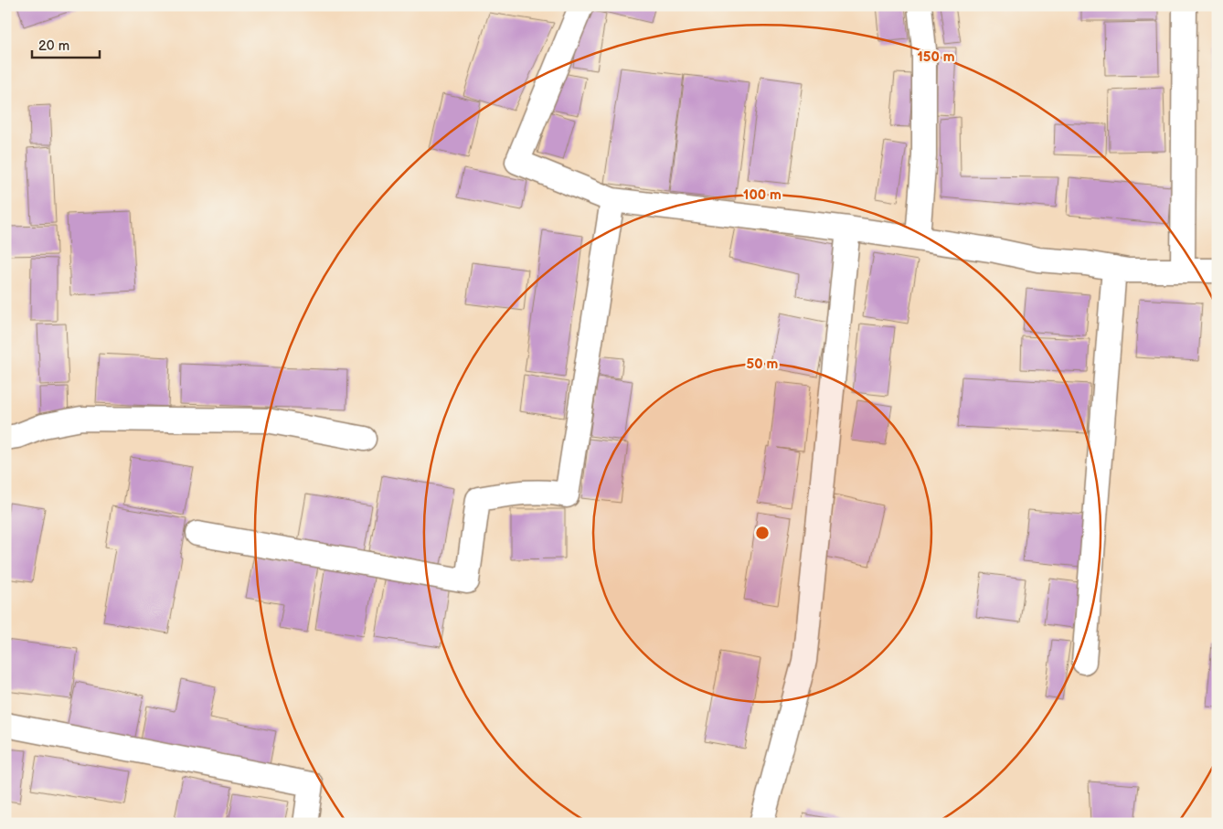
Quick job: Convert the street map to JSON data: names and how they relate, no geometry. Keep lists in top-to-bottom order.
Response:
{
  "scale_bar": "20 m",
  "rings": ["150 m", "100 m", "50 m"]
}
